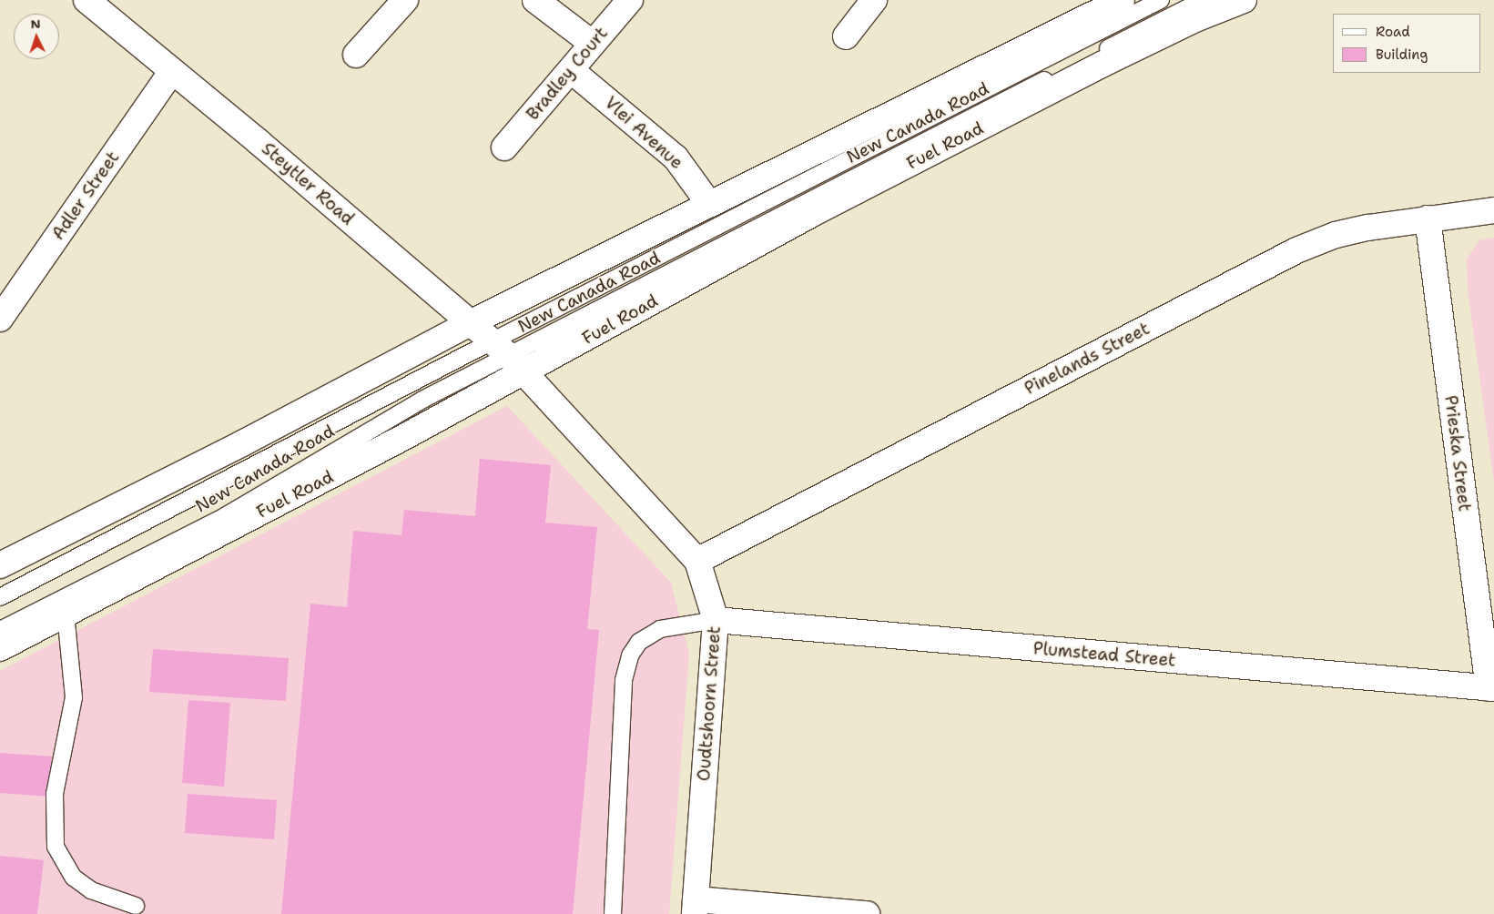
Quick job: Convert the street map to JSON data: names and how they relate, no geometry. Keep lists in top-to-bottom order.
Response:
{
  "streets": {
    "street": [
      "Bradley Court",
      "Vlei Avenue",
      "Fuel Road",
      "Steytler Road",
      "Adler Street",
      "Pinelands Street",
      "Prieska Street",
      "Plumstead Street",
      "Oudtshoorn Street"
    ],
    "lane": ["New Canada Road"]
  },
  "crossings": [
    ["Bradley Court", "Vlei Avenue"],
    ["New Canada Road", "Fuel Road"],
    ["New Canada Road", "Steytler Road"],
    ["New Canada Road", "Oudtshoorn Street"],
    ["Fuel Road", "Steytler Road"],
    ["Fuel Road", "Oudtshoorn Street"],
    ["Steytler Road", "Adler Street"],
    ["Steytler Road", "Oudtshoorn Street"],
    ["Pinelands Street", "Prieska Street"],
    ["Pinelands Street", "Oudtshoorn Street"],
    ["Prieska Street", "Plumstead Street"],
    ["Plumstead Street", "Oudtshoorn Street"]
  ],
  "legend": ["Road", "Building"],
  "north": "top"
}
